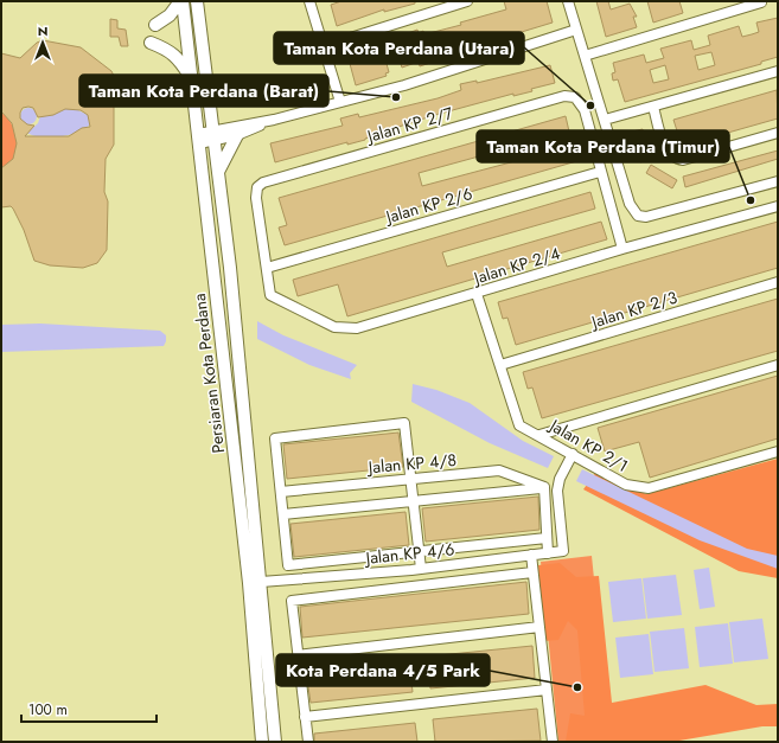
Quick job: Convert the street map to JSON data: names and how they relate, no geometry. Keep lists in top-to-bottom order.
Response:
{
  "streets": {
    "street": [
      "Jalan KP 2/7",
      "Jalan KP 2/6",
      "Jalan KP 2/4",
      "Jalan KP 2/3",
      "Persiaran Kota Perdana",
      "Jalan KP 2/1",
      "Jalan KP 4/8",
      "Jalan KP 4/6"
    ]
  },
  "crossings": [
    ["Jalan KP 2/7", "Jalan KP 2/6"],
    ["Jalan KP 2/7", "Jalan KP 2/4"],
    ["Jalan KP 2/6", "Jalan KP 2/4"],
    ["Jalan KP 2/4", "Jalan KP 2/1"],
    ["Jalan KP 2/3", "Jalan KP 2/1"],
    ["Persiaran Kota Perdana", "Jalan KP 4/6"],
    ["Jalan KP 2/1", "Jalan KP 4/6"]
  ],
  "places": [
    "Taman Kota Perdana (Barat)",
    "Taman Kota Perdana (Utara)",
    "Taman Kota Perdana (Timur)",
    "Kota Perdana 4/5 Park"
  ],
  "scale_bar": "100 m",
  "north": "top"
}
